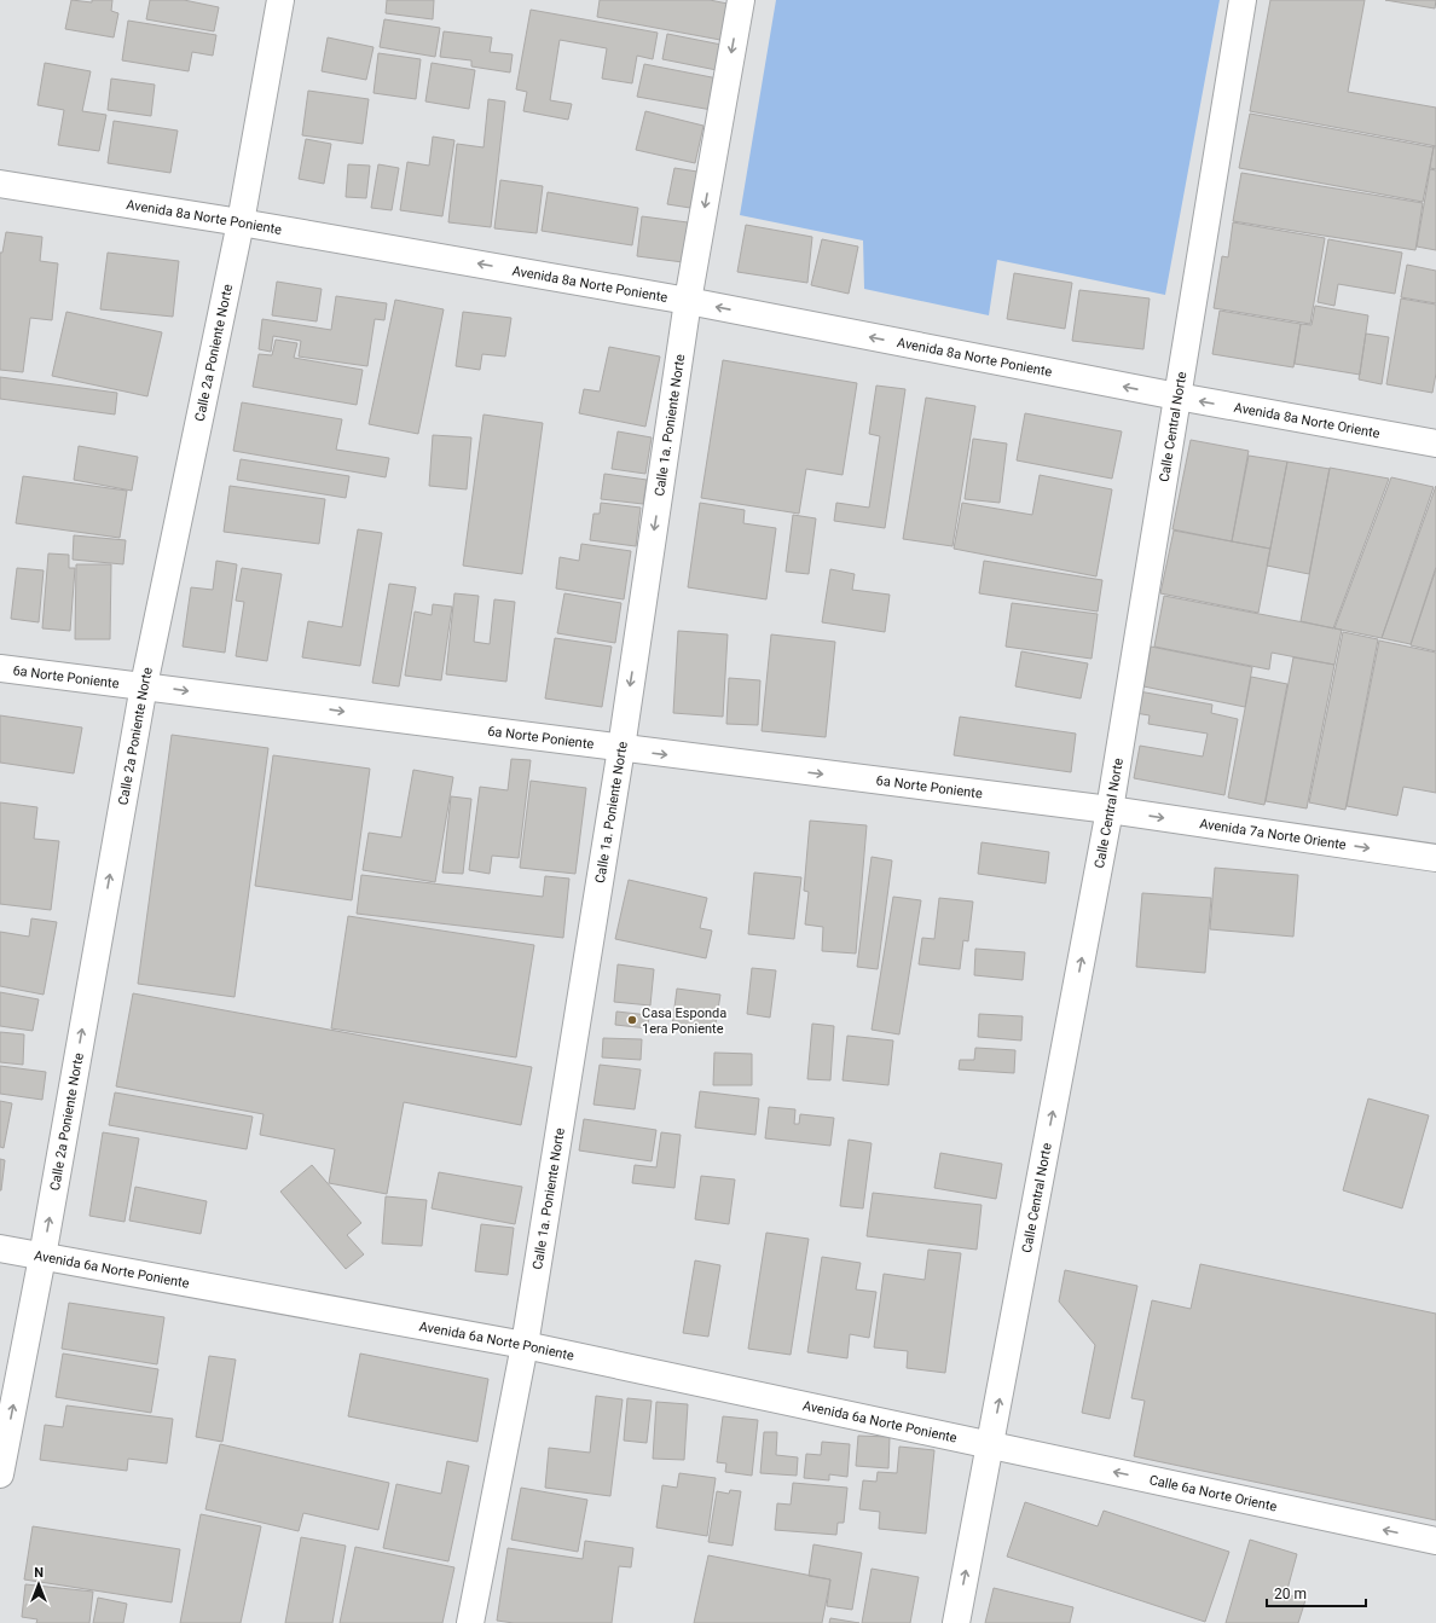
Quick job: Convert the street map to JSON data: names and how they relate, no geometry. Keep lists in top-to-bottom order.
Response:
{
  "streets": {
    "street": [
      "Avenida 8a Norte Poniente",
      "Calle 2a Poniente Norte",
      "Avenida 8a Norte Oriente",
      "Calle 1a. Poniente Norte",
      "Calle Central Norte",
      "6a Norte Poniente",
      "Avenida 7a Norte Oriente",
      "Avenida 6a Norte Poniente",
      "Calle 6a Norte Oriente"
    ]
  },
  "crossings": [
    ["Avenida 8a Norte Poniente", "Calle 2a Poniente Norte"],
    ["Avenida 8a Norte Poniente", "Avenida 8a Norte Oriente"],
    ["Avenida 8a Norte Poniente", "Calle 1a. Poniente Norte"],
    ["Avenida 8a Norte Poniente", "Calle Central Norte"],
    ["Calle 2a Poniente Norte", "6a Norte Poniente"],
    ["Calle 2a Poniente Norte", "Avenida 6a Norte Poniente"],
    ["Avenida 8a Norte Oriente", "Calle Central Norte"],
    ["Calle 1a. Poniente Norte", "6a Norte Poniente"],
    ["Calle 1a. Poniente Norte", "Avenida 6a Norte Poniente"],
    ["Calle Central Norte", "6a Norte Poniente"],
    ["Calle Central Norte", "Avenida 7a Norte Oriente"],
    ["Calle Central Norte", "Avenida 6a Norte Poniente"],
    ["Calle Central Norte", "Calle 6a Norte Oriente"],
    ["6a Norte Poniente", "Avenida 7a Norte Oriente"],
    ["Avenida 6a Norte Poniente", "Calle 6a Norte Oriente"]
  ],
  "one_way": [
    "Avenida 8a Norte Poniente",
    "Calle 2a Poniente Norte",
    "Avenida 8a Norte Oriente",
    "Calle 1a. Poniente Norte",
    "Calle Central Norte",
    "6a Norte Poniente",
    "Avenida 7a Norte Oriente",
    "Calle 6a Norte Oriente"
  ],
  "places": ["Casa Esponda 1era Poniente"],
  "scale_bar": "20 m",
  "north": "top"
}
